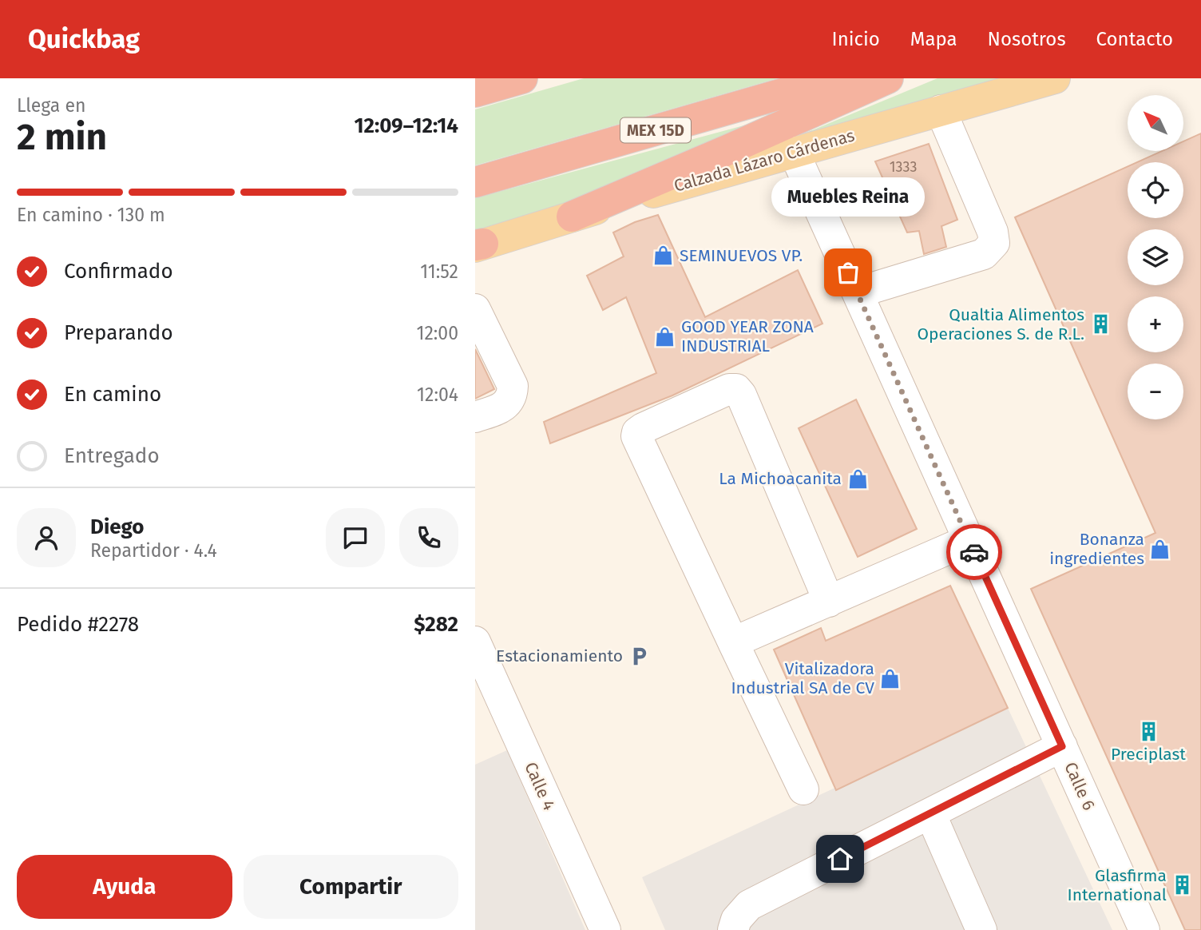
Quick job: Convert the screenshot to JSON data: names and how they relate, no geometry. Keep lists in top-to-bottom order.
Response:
{
  "streets": {
    "highway": ["MEX 15D"],
    "main road": ["Calzada Lázaro Cárdenas"],
    "street": ["Calle 4", "Calle 6"]
  },
  "crossings": [
    ["Calzada Lázaro Cárdenas", "Calle 6"]
  ],
  "places": {
    "shop": [
      "SEMINUEVOS VP.",
      "GOOD YEAR ZONA INDUSTRIAL",
      "La Michoacanita",
      "Bonanza ingredientes",
      "Vitalizadora Industrial SA de CV"
    ],
    "other": ["Muebles Reina"],
    "building": ["Qualtia Alimentos Operaciones S. de R.L.", "Preciplast", "Glasfirma International"],
    "parking": ["Estacionamiento"]
  },
  "house_numbers": ["1333"],
  "north": "top left",
  "page": {
    "header": "Quickbag",
    "nav": [
      "Inicio",
      "Mapa",
      "Nosotros",
      "Contacto"
    ],
    "heading": ["2 min", "Llega en", "12:09–12:14"],
    "panel": [
      "Diego",
      "Repartidor · 4.4",
      "Pedido #2278",
      "$282"
    ],
    "map_buttons": ["+", "−"],
    "bar": "En camino · 130 m",
    "bubble": "Muebles Reina",
    "list": [
      ["Confirmado", "11:52"],
      ["Preparando", "12:00"],
      ["En camino", "12:04"],
      "Entregado"
    ],
    "buttons": ["Ayuda", "Compartir"]
  }
}
